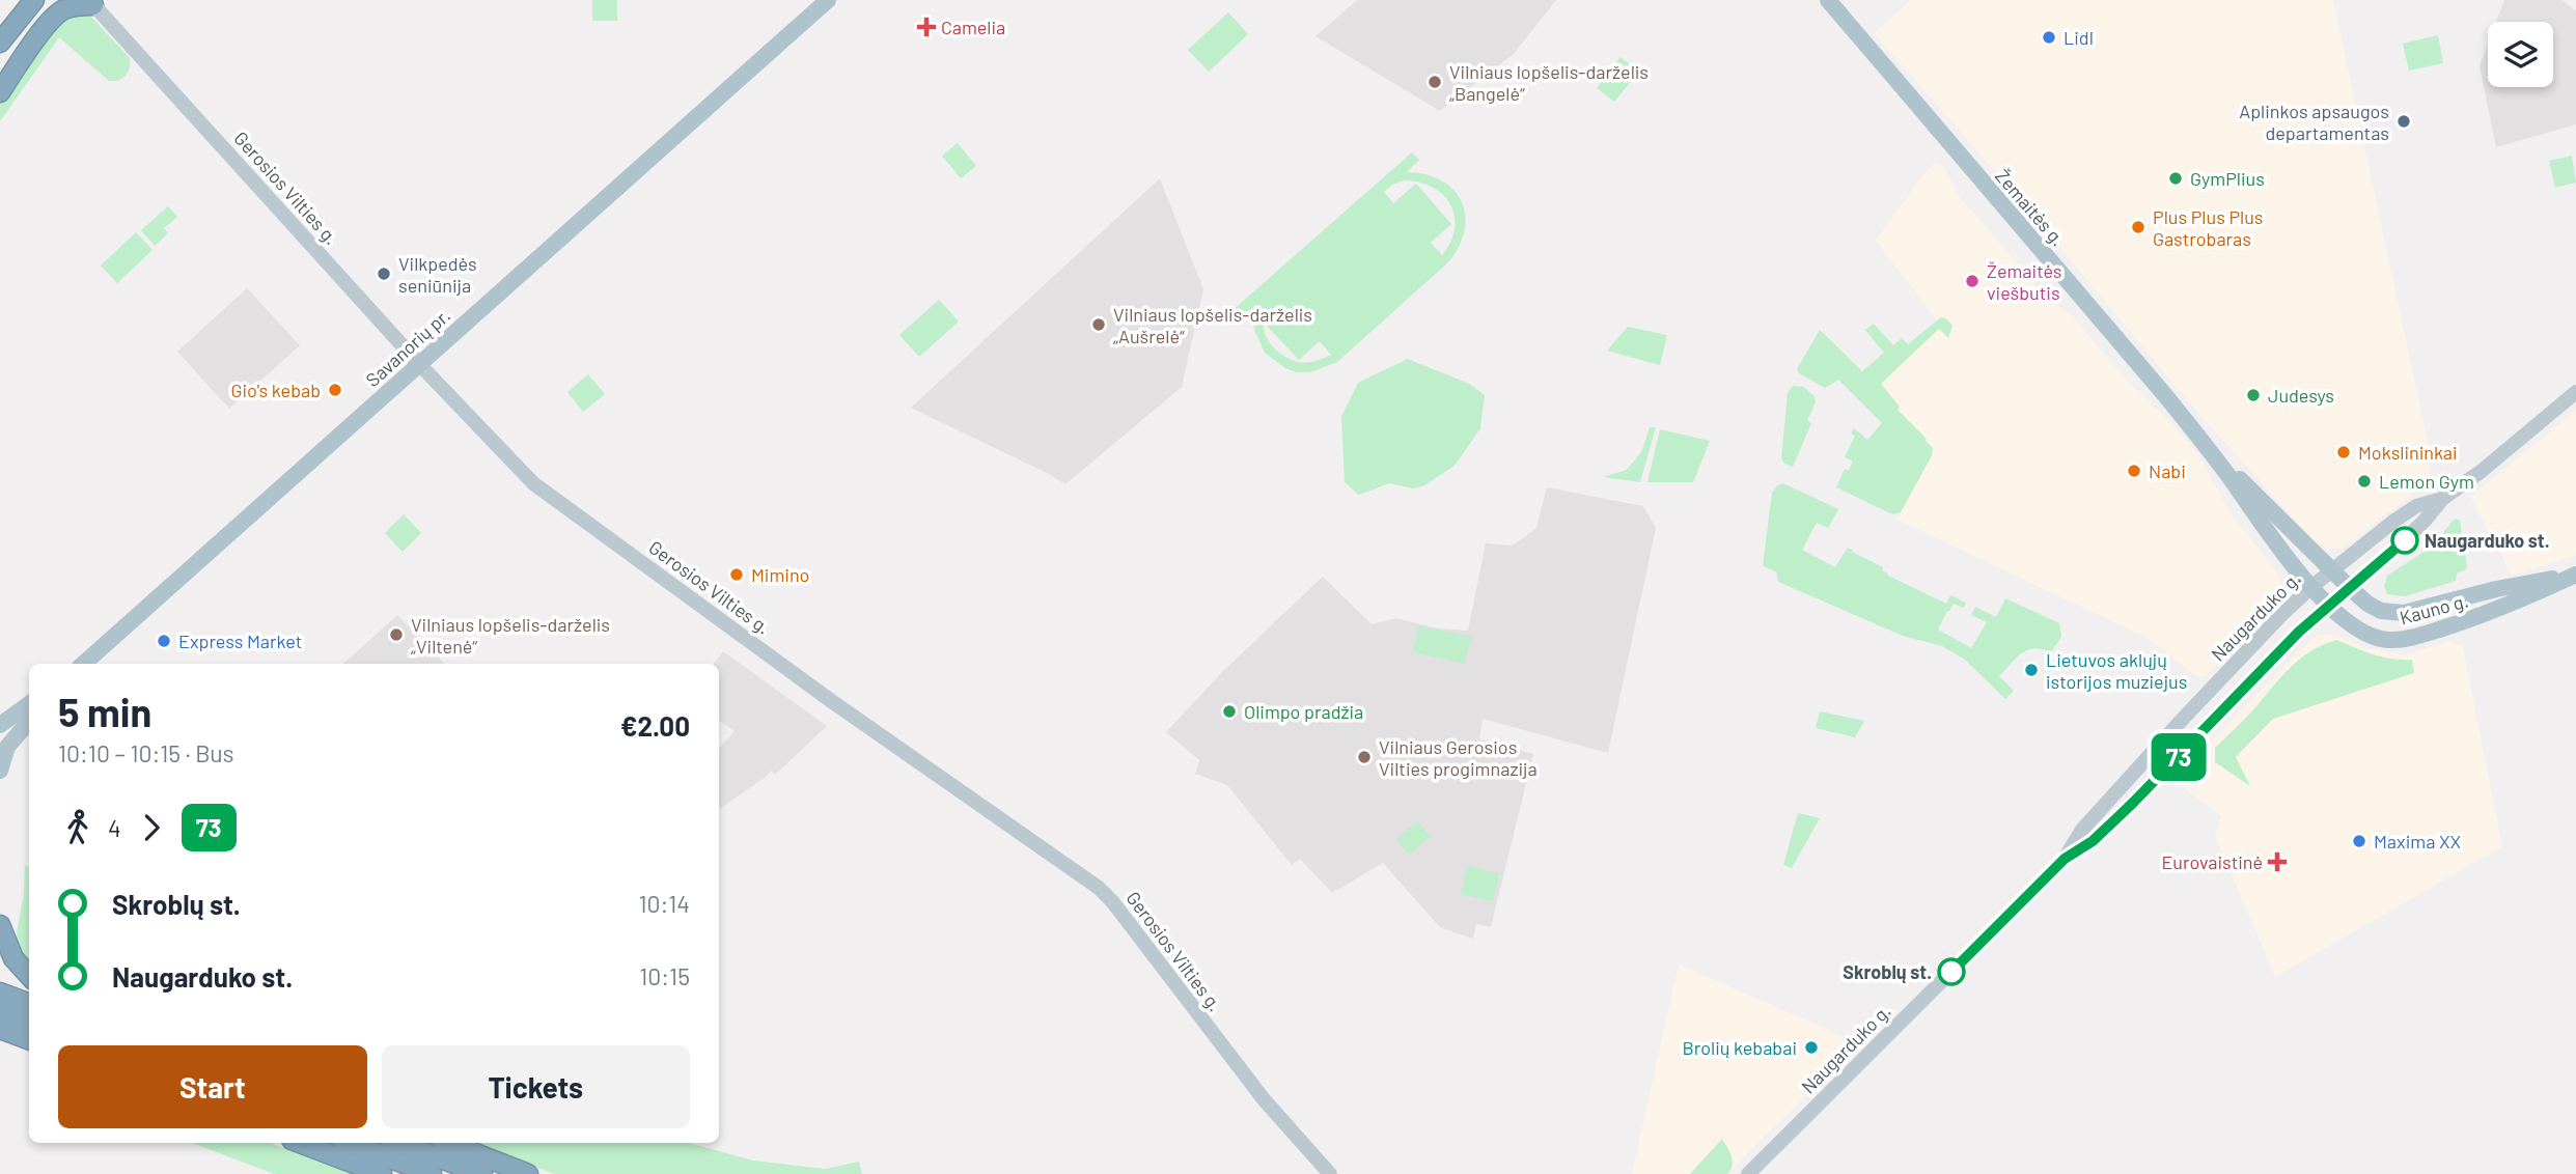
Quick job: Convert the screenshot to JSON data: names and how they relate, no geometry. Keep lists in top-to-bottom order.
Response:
{
  "streets": {
    "main road": [
      "Gerosios Vilties g.",
      "Žemaitės g.",
      "Savanorių pr.",
      "Kauno g.",
      "Naugarduko g."
    ]
  },
  "crossings": [
    ["Gerosios Vilties g.", "Savanorių pr."],
    ["Žemaitės g.", "Kauno g."],
    ["Žemaitės g.", "Naugarduko g."],
    ["Kauno g.", "Naugarduko g."]
  ],
  "places": {
    "health": ["Camelia", "Eurovaistinė"],
    "other": [
      "Lidl",
      "Vilniaus lopšelis-darželis „Bangelė“",
      "Aplinkos apsaugos departamentas",
      "GymPlius",
      "Plus Plus Plus Gastrobaras",
      "Vilkpedės seniūnija",
      "Žemaitės viešbutis",
      "Vilniaus lopšelis-darželis „Aušrelė“",
      "Gio's kebab",
      "Judesys",
      "Mokslininkai",
      "Nabi",
      "Lemon Gym",
      "Naugarduko st.",
      "Mimino",
      "Vilniaus lopšelis-darželis „Viltenė“",
      "Express Market",
      "Lietuvos aklųjų istorijos muziejus",
      "Olimpo pradžia",
      "Vilniaus Gerosios Vilties progimnazija",
      "Maxima XX",
      "Skroblų st.",
      "Brolių kebabai"
    ]
  },
  "lines": ["bus line 73"],
  "page": {
    "on_map": "73",
    "heading": ["5 min", "10:10 – 10:15 · Bus", "€2.00"],
    "legs": ["4", "73"],
    "list": [
      {
        "name": "Skroblų st.",
        "value": "10:14"
      },
      {
        "name": "Naugarduko st.",
        "value": "10:15"
      }
    ],
    "buttons": ["Start", "Tickets"]
  }
}
